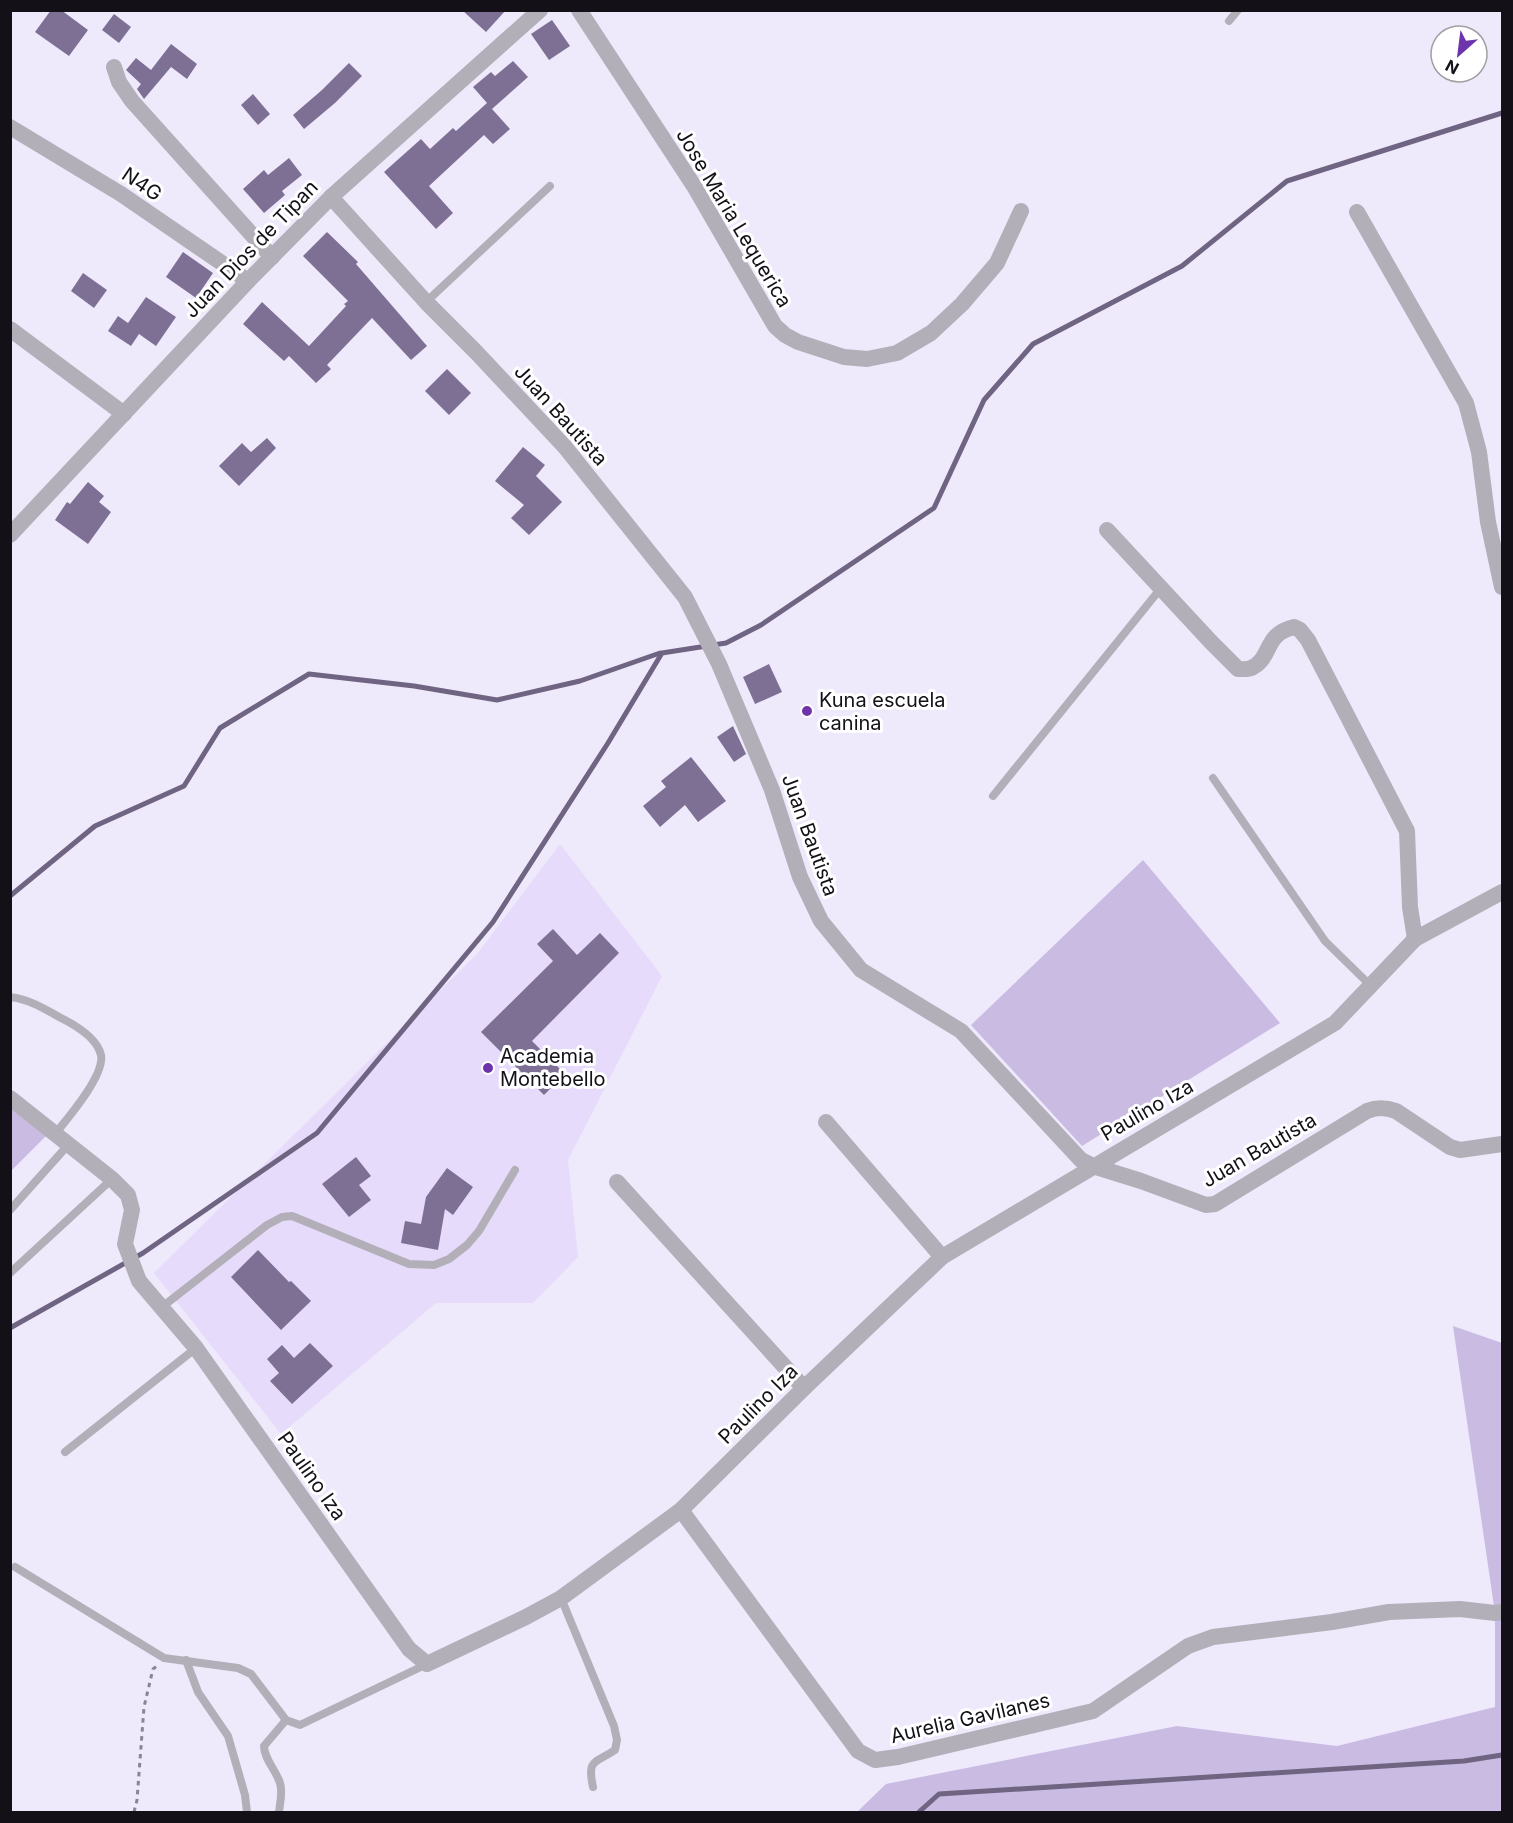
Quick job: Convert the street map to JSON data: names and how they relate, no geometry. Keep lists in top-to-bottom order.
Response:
{
  "streets": {
    "street": [
      "N4G",
      "Jose Maria Lequerica",
      "Juan Dios de Tipan",
      "Juan Bautista",
      "Paulino Iza",
      "Aurelia Gavilanes"
    ]
  },
  "crossings": [
    ["N4G", "Juan Dios de Tipan"],
    ["Juan Dios de Tipan", "Juan Bautista"],
    ["Juan Bautista", "Paulino Iza"],
    ["Paulino Iza", "Aurelia Gavilanes"]
  ],
  "places": ["Kuna escuela canina", "Academia Montebello"],
  "north": "bottom left"
}
